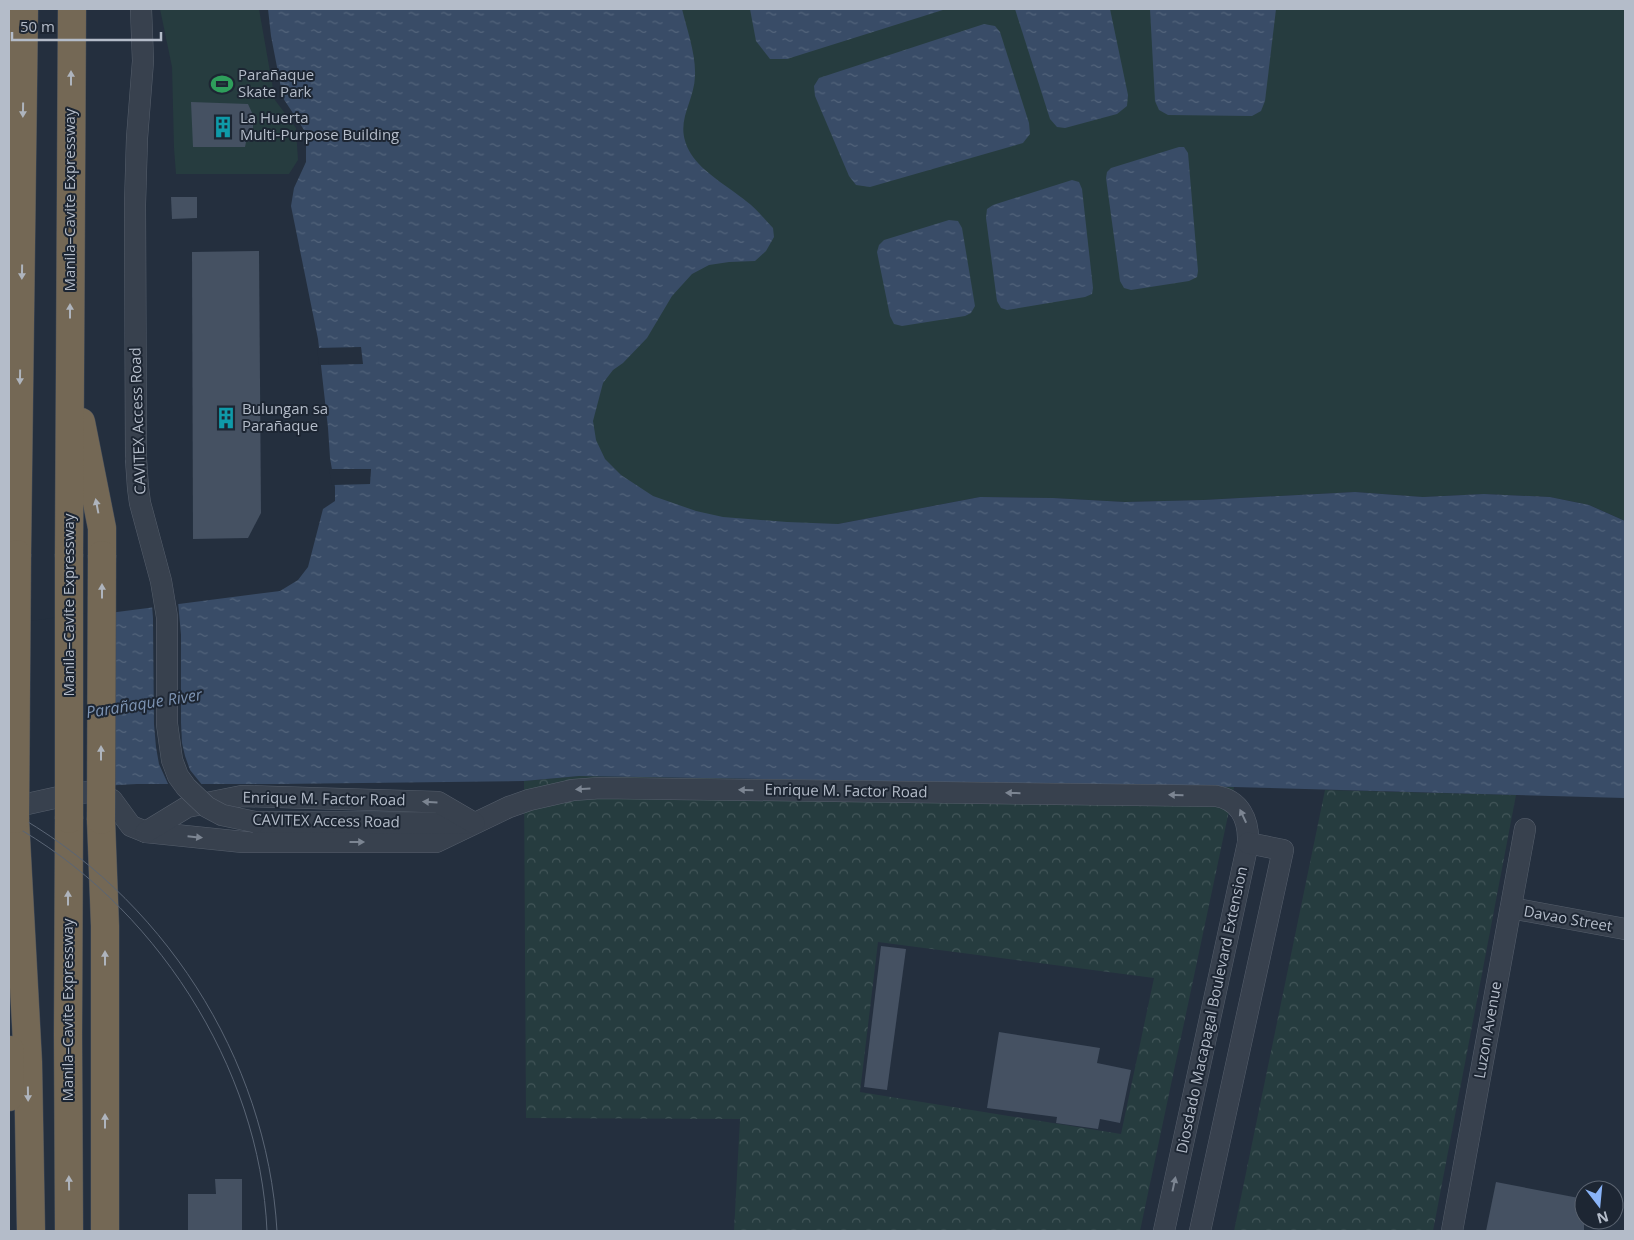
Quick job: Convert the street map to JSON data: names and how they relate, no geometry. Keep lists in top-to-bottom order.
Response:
{
  "streets": {
    "highway": ["Manila–Cavite Expressway"],
    "street": [
      "CAVITEX Access Road",
      "Enrique M. Factor Road",
      "Davao Street",
      "Diosdado Macapagal Boulevard Extension",
      "Luzon Avenue"
    ]
  },
  "crossings": [
    ["CAVITEX Access Road", "Enrique M. Factor Road"],
    ["Enrique M. Factor Road", "Diosdado Macapagal Boulevard Extension"],
    ["Davao Street", "Luzon Avenue"]
  ],
  "water": ["Parañaque River"],
  "places": {
    "sports": ["Parañaque Skate Park"],
    "building": ["La Huerta Multi-Purpose Building", "Bulungan sa Parañaque"]
  },
  "scale_bar": "50 m",
  "north": "bottom"
}
